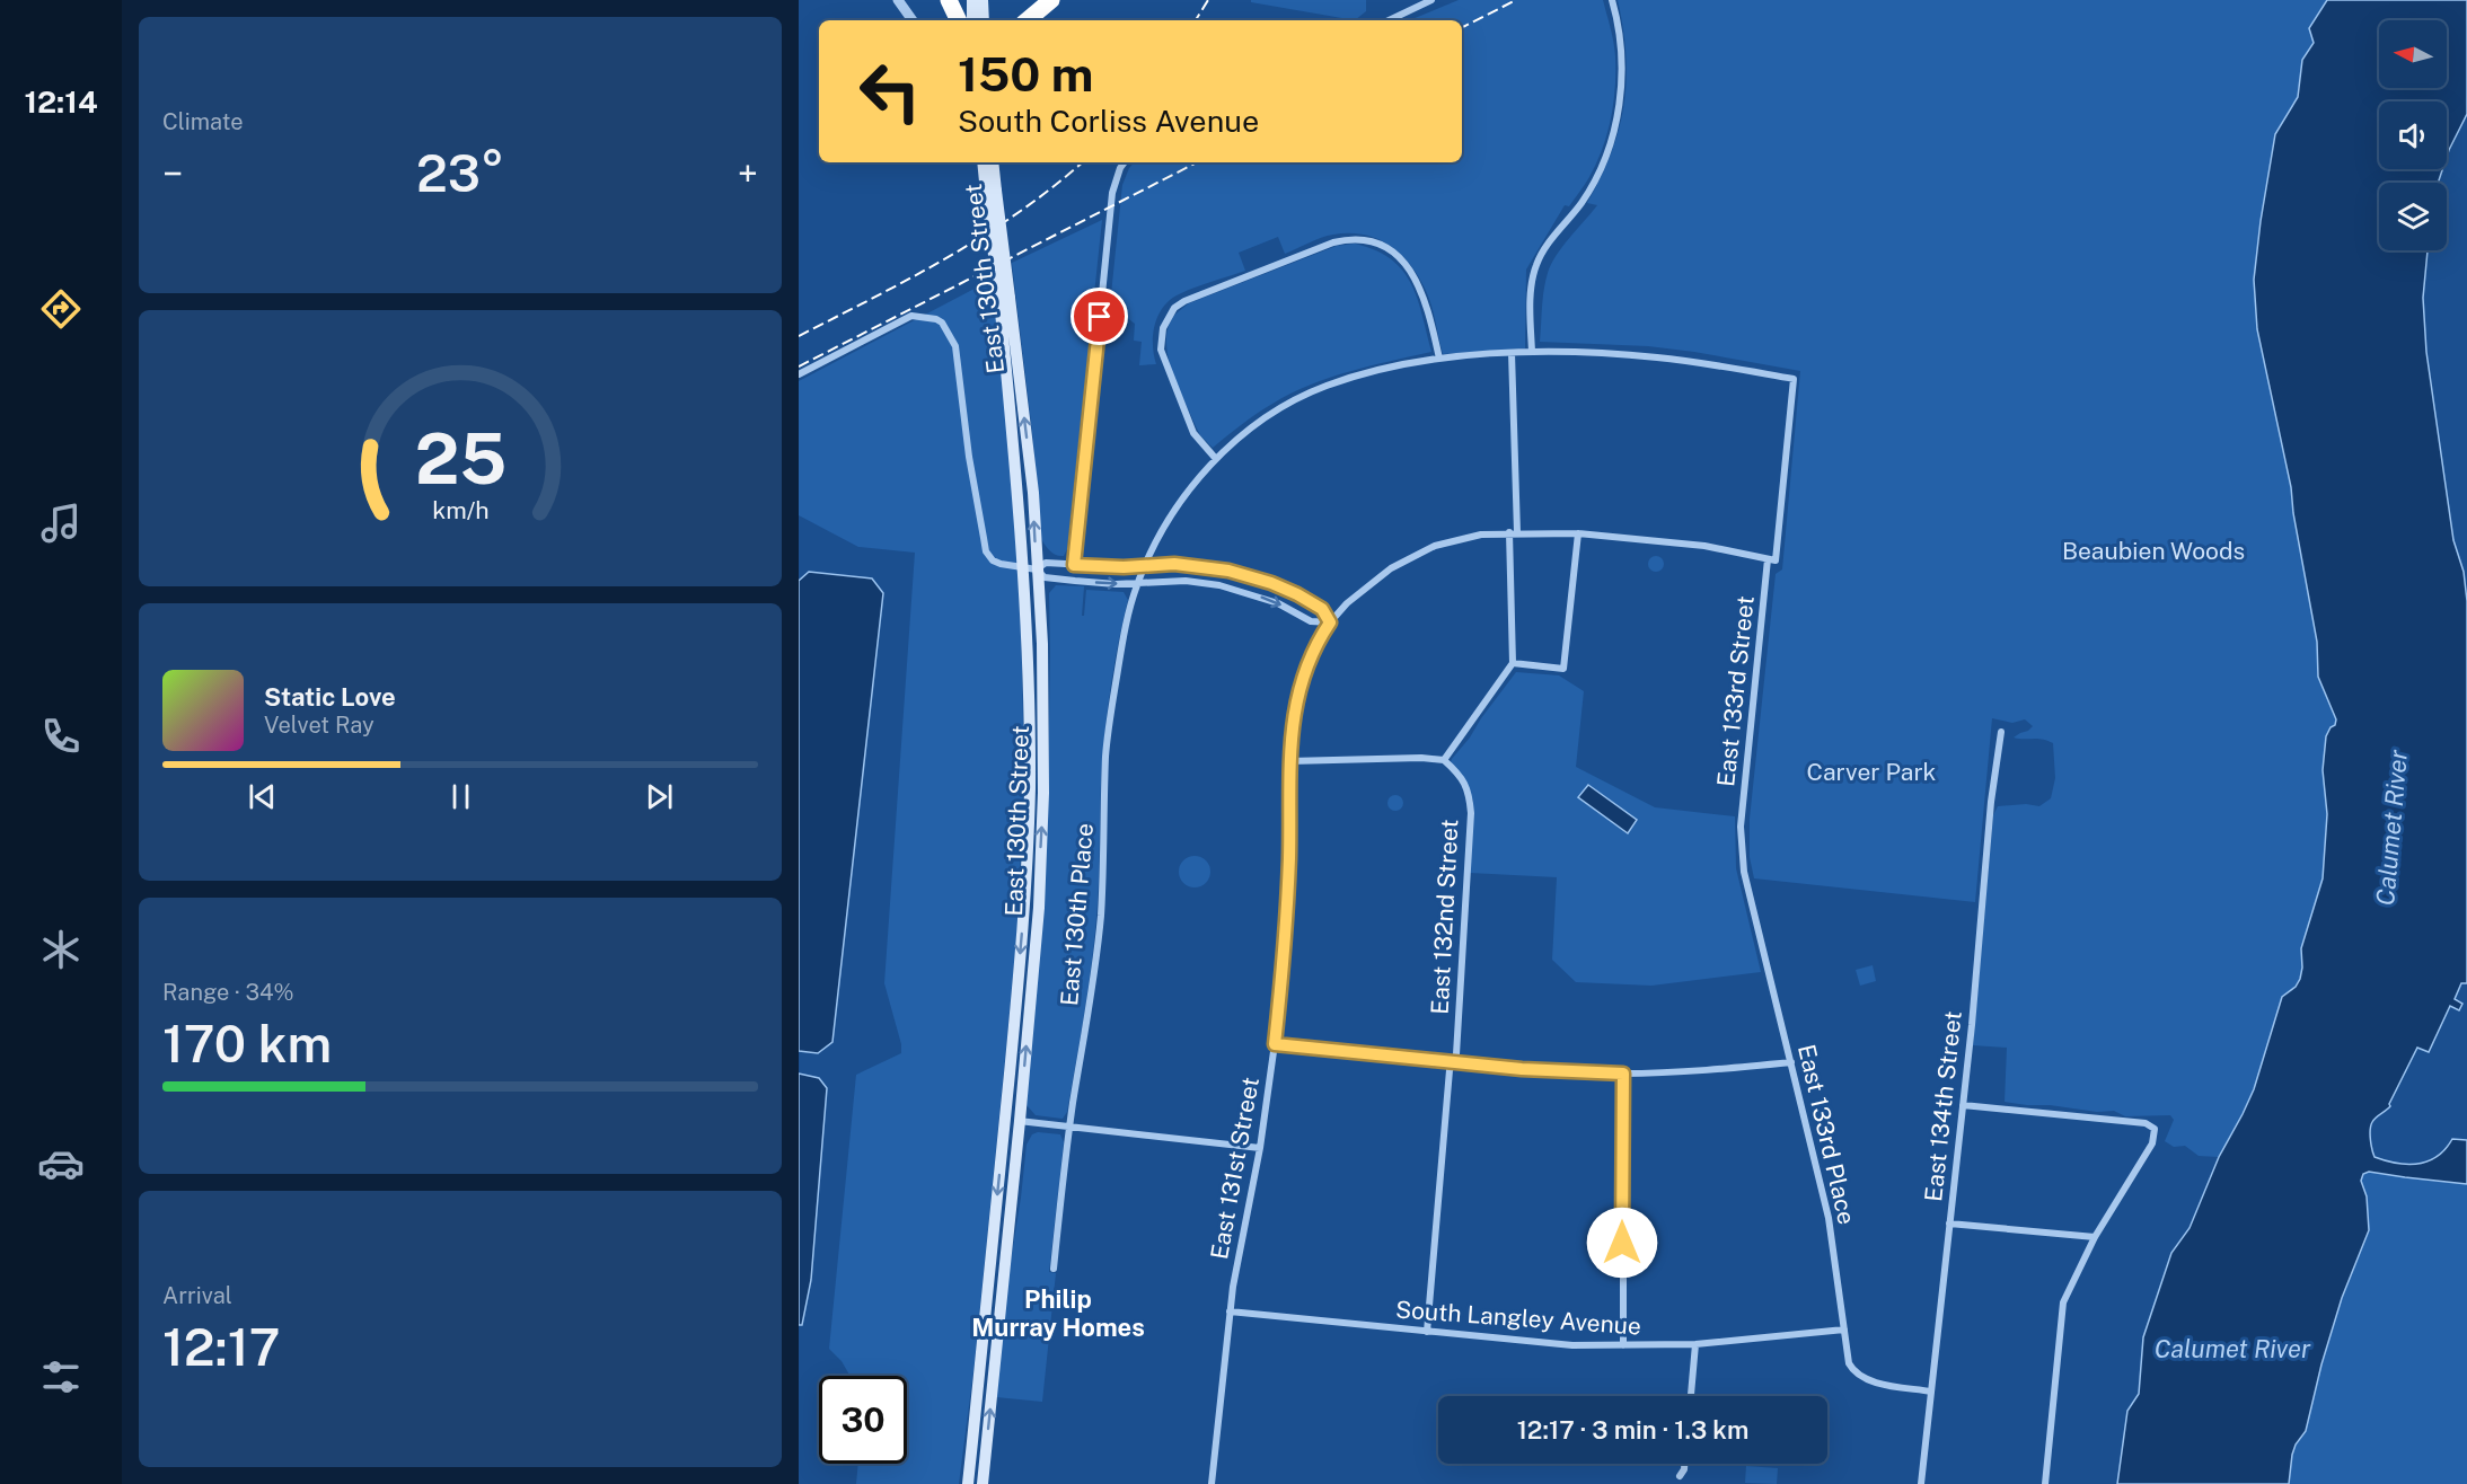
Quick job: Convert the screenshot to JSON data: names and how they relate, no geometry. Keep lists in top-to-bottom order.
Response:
{
  "streets": {
    "main road": ["East 130th Street"],
    "street": [
      "East 133rd Street",
      "East 130th Place",
      "East 132nd Street",
      "East 134th Street",
      "East 133rd Place",
      "East 131st Street",
      "South Langley Avenue"
    ]
  },
  "crossings": [
    ["East 133rd Street", "East 130th Place"],
    ["East 133rd Street", "East 133rd Place"],
    ["East 133rd Street", "East 131st Street"],
    ["East 132nd Street", "South Langley Avenue"],
    ["East 134th Street", "East 133rd Place"],
    ["East 133rd Place", "South Langley Avenue"],
    ["East 131st Street", "South Langley Avenue"]
  ],
  "districts": ["Philip Murray Homes"],
  "water": ["Calumet River"],
  "parks": ["Beaubien Woods", "Carver Park"],
  "north": "left",
  "page": {
    "tabs": "12:14",
    "tile": [
      "Climate",
      ["Range · 34%", "170 km"],
      ["Arrival", "12:17"]
    ],
    "turn": ["150 m", "South Corliss Avenue"],
    "heat": ["−", "23°", "+"],
    "song": ["Static Love", "Velvet Ray"],
    "limit": "30",
    "trip": "12:17 · 3 min · 1.3 km",
    "gauge": ["25", "km/h"]
  }
}
